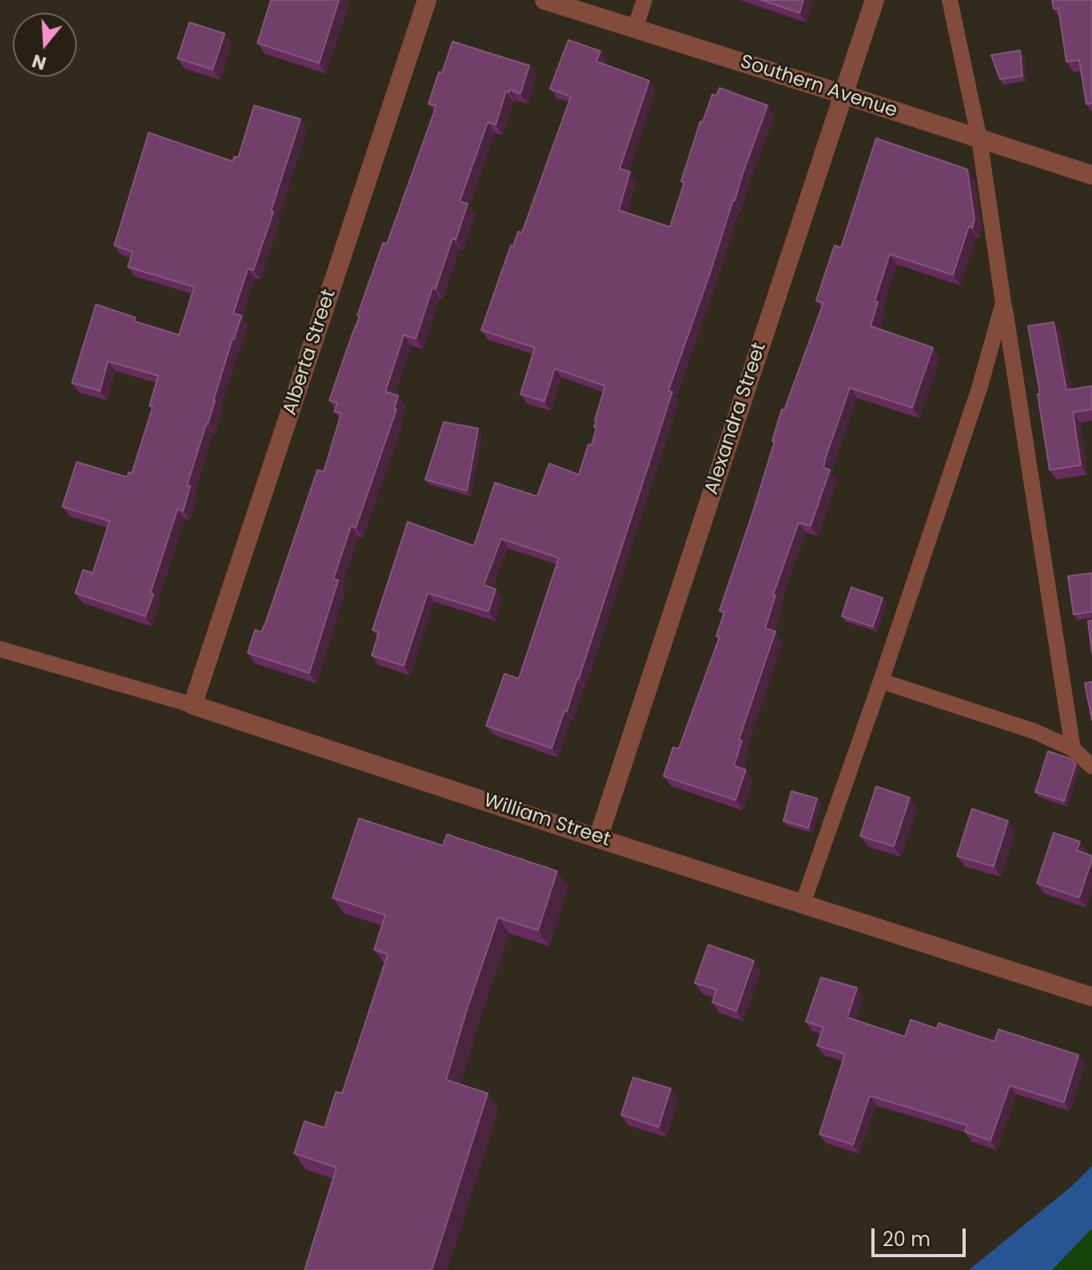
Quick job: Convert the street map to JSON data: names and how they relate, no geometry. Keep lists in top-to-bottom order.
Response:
{
  "streets": {
    "street": [
      "Southern Avenue",
      "Alberta Street",
      "Alexandra Street",
      "William Street"
    ]
  },
  "crossings": [
    ["Southern Avenue", "Alexandra Street"],
    ["Alberta Street", "William Street"],
    ["Alexandra Street", "William Street"]
  ],
  "scale_bar": "20 m",
  "north": "bottom"
}
